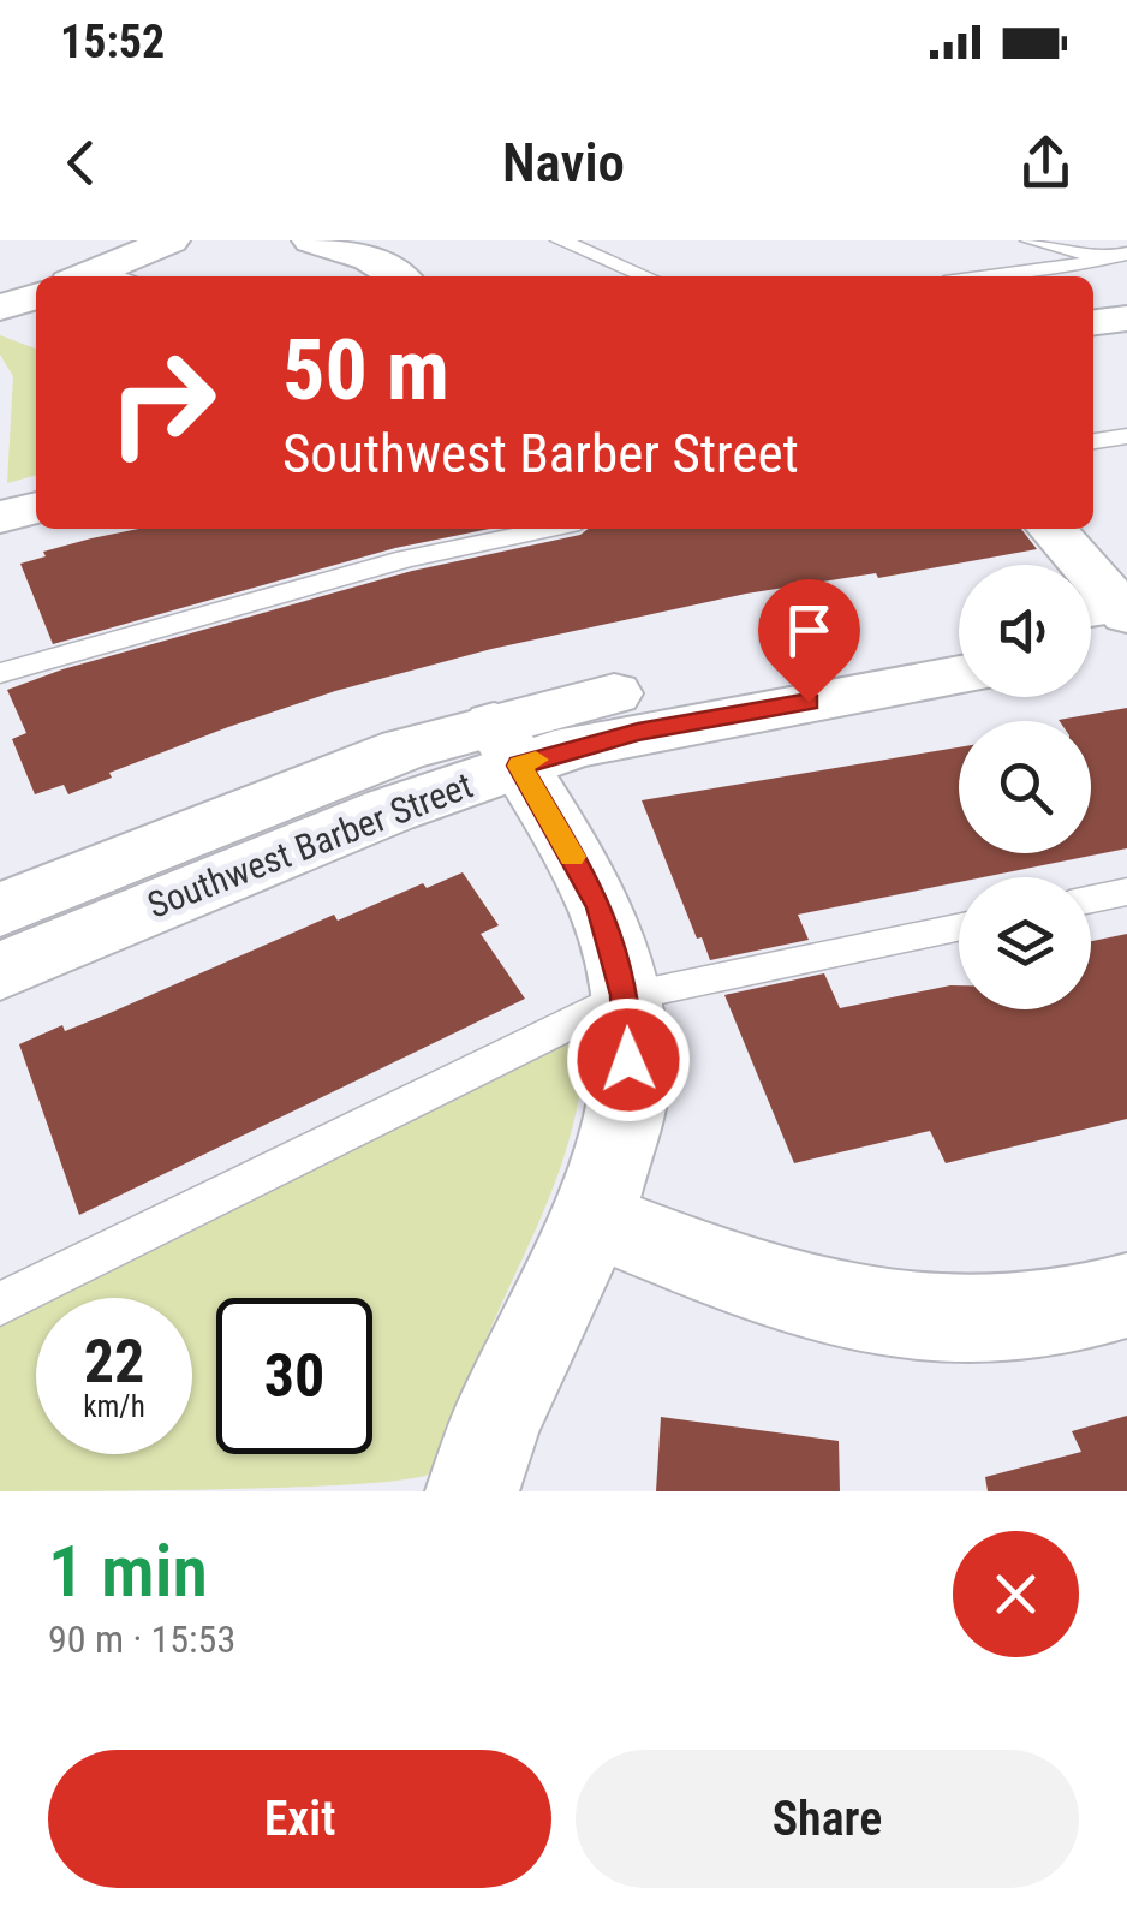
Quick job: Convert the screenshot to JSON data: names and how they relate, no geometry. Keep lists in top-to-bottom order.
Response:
{
  "streets": {
    "street": ["Southwest Barber Street"]
  },
  "page": {
    "status": "15:52",
    "header": "Navio",
    "turn": ["50 m", "Southwest Barber Street"],
    "speed": "22 km/h",
    "limit": "30",
    "heading": ["1 min", "90 m · 15:53"],
    "buttons": ["Exit", "Share"]
  }
}
